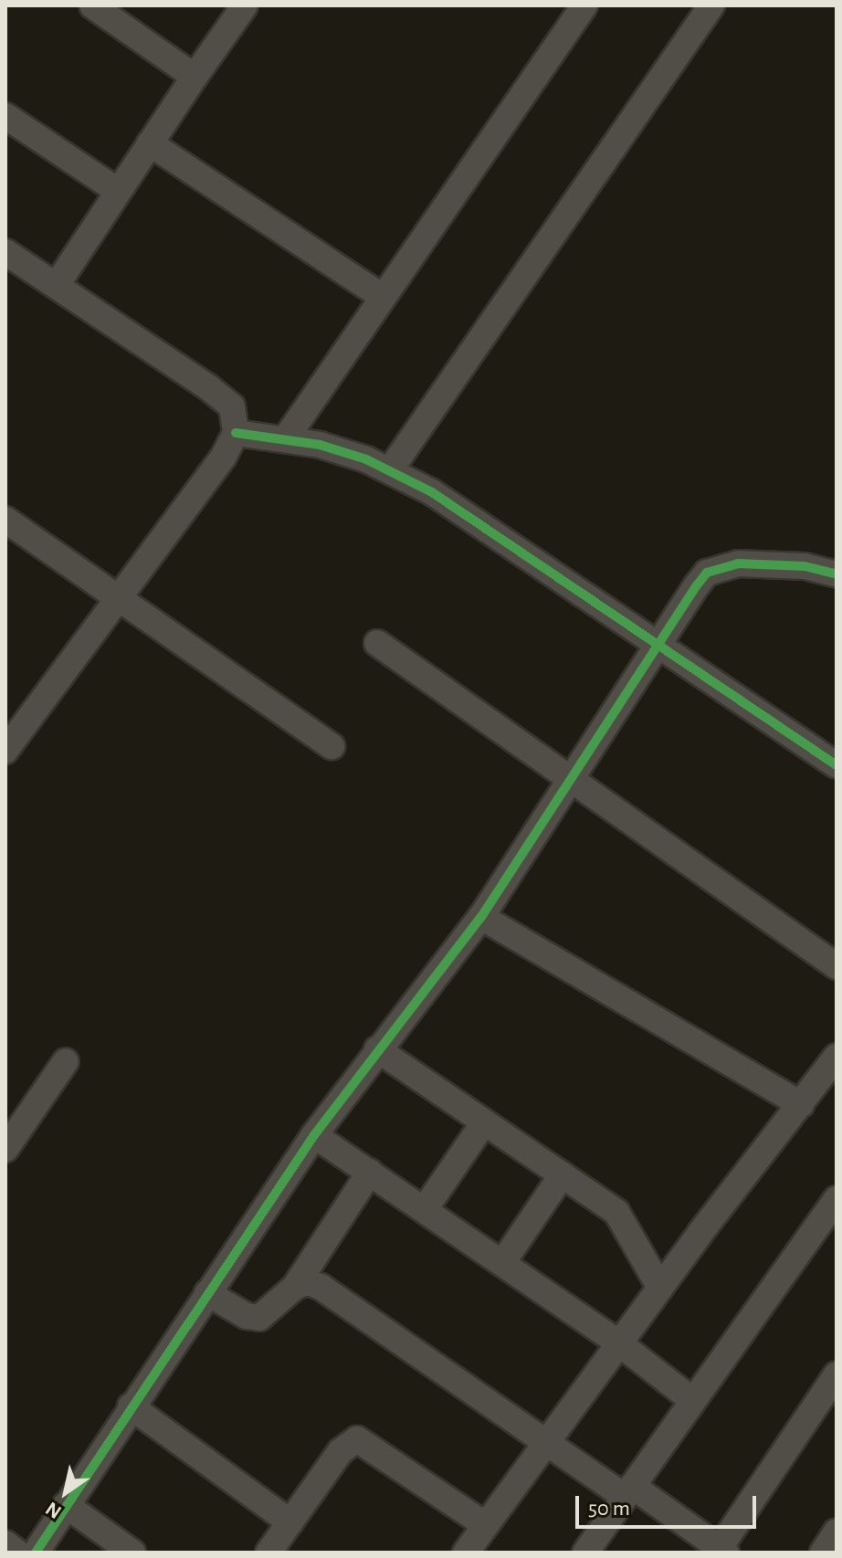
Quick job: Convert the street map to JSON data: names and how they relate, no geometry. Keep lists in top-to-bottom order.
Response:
{
  "scale_bar": "50 m",
  "north": "bottom left"
}
